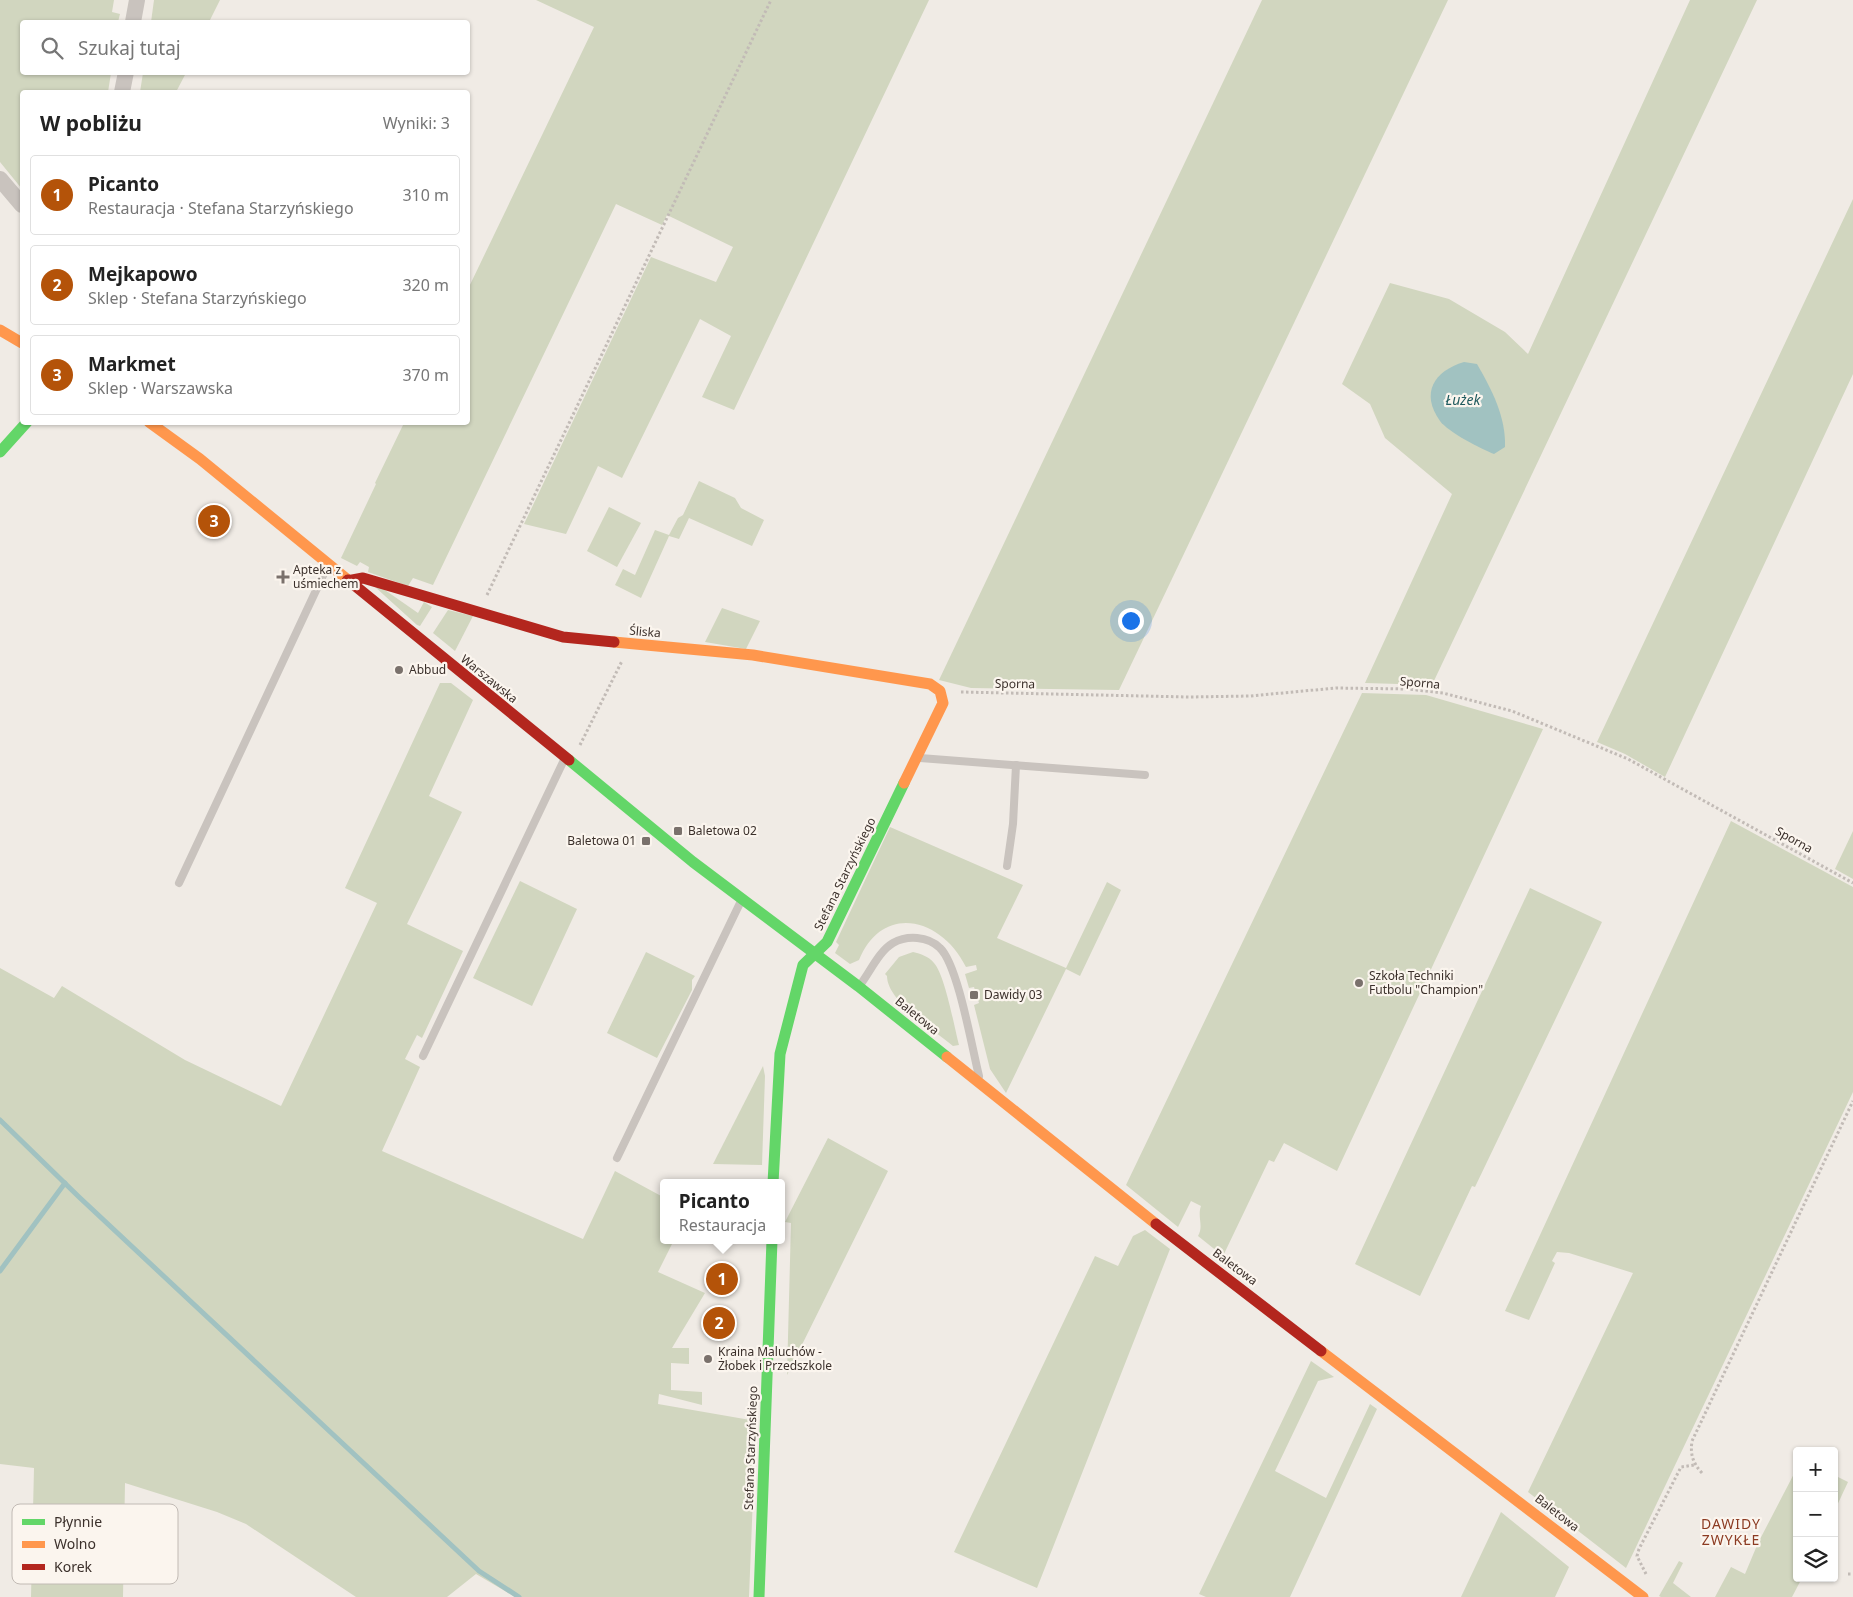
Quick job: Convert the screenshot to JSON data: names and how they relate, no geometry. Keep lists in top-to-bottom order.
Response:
{
  "streets": {
    "street": [
      "Śliska",
      "Warszawska",
      "Stefana Starzyńskiego",
      "Baletowa"
    ],
    "path": ["Sporna"]
  },
  "crossings": [
    ["Śliska", "Warszawska"],
    ["Śliska", "Sporna"],
    ["Śliska", "Stefana Starzyńskiego"],
    ["Warszawska", "Stefana Starzyńskiego"],
    ["Warszawska", "Baletowa"],
    ["Sporna", "Stefana Starzyńskiego"],
    ["Stefana Starzyńskiego", "Baletowa"]
  ],
  "districts": ["DAWIDY ZWYKŁE"],
  "water": ["Łużek"],
  "places": {
    "health": ["Apteka z uśmiechem"],
    "other": ["Abbud", "Szkoła Techniki Futbolu \"Champion\"", "Kraina Maluchów - Żłobek i Przedszkole"],
    "transit": ["Baletowa 02", "Baletowa 01", "Dawidy 03"]
  },
  "legend": ["Płynnie", "Wolno", "Korek"],
  "page": {
    "search": "Szukaj tutaj",
    "heading": ["W pobliżu", "Wyniki: 3"],
    "list": [
      {
        "mark": "1",
        "name": "Picanto",
        "note": "Restauracja · Stefana Starzyńskiego",
        "value": "310 m"
      },
      {
        "mark": "2",
        "name": "Mejkapowo",
        "note": "Sklep · Stefana Starzyńskiego",
        "value": "320 m"
      },
      {
        "mark": "3",
        "name": "Markmet",
        "note": "Sklep · Warszawska",
        "value": "370 m"
      }
    ],
    "pins": ["3", "1", "2"],
    "popup": ["Picanto", "Restauracja"],
    "map_buttons": ["+", "−"]
  }
}
